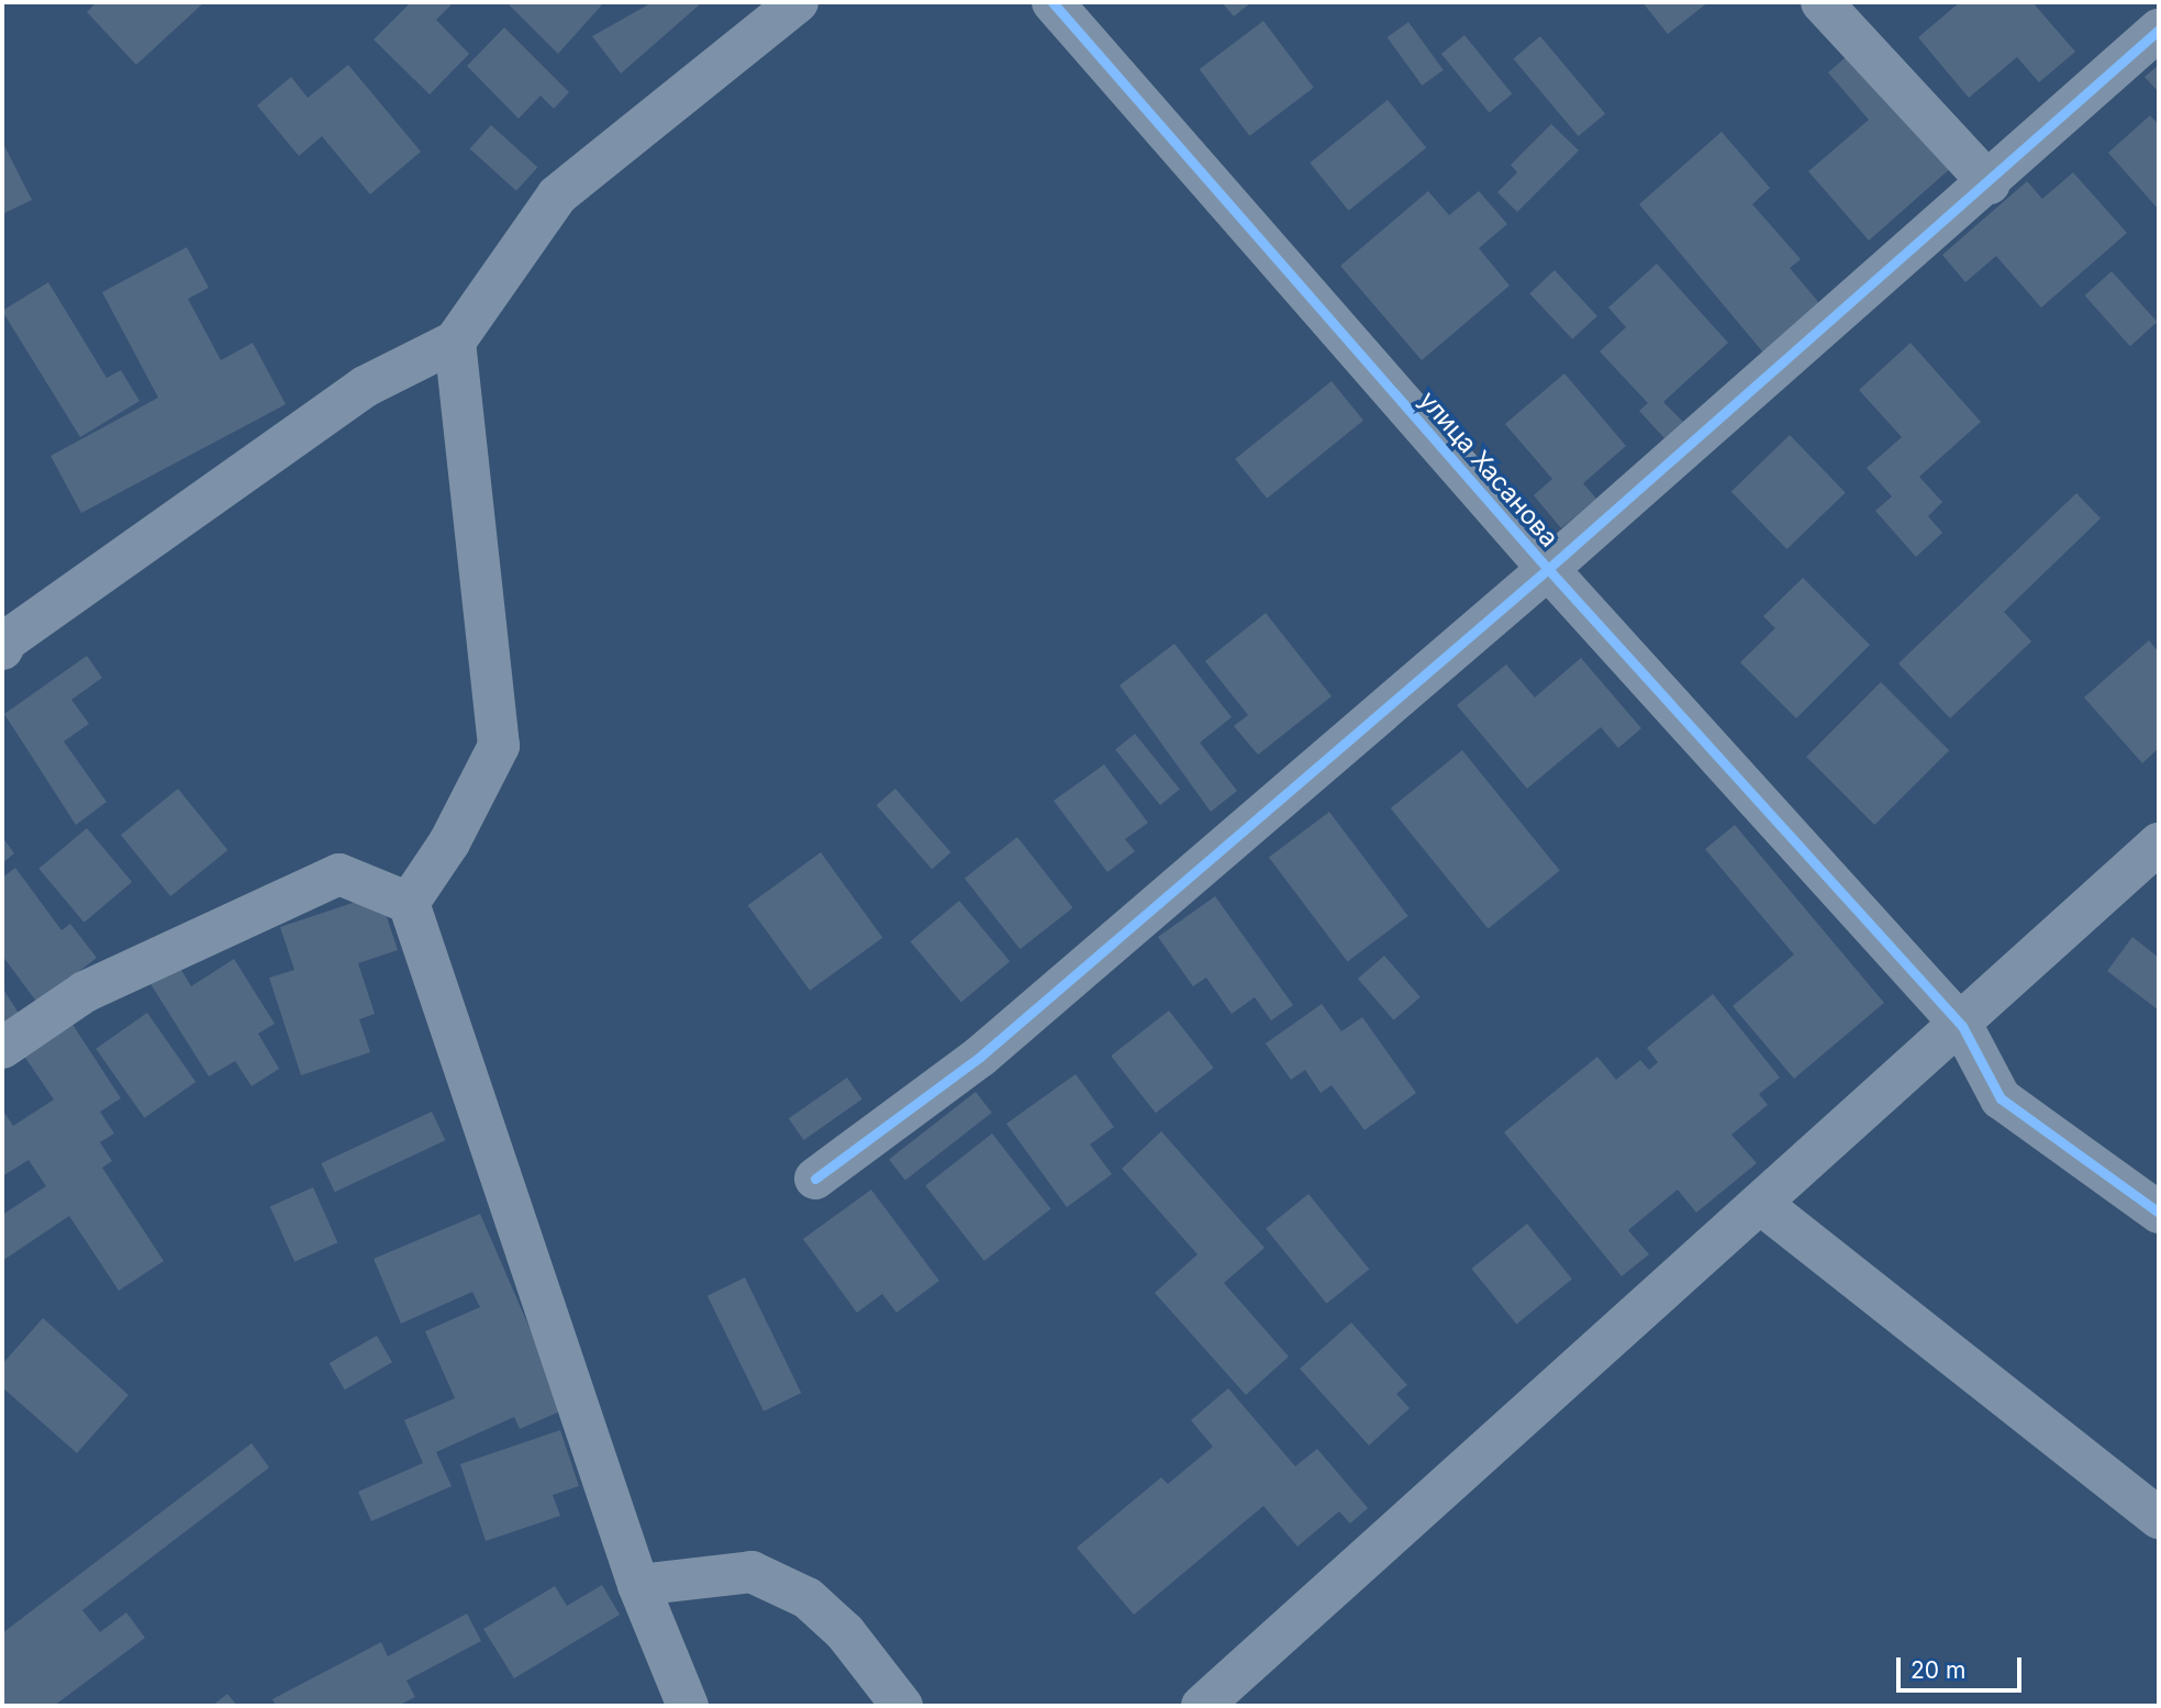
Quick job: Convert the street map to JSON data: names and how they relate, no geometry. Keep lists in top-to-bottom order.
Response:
{
  "streets": {
    "street": ["улица Хасанова"]
  },
  "scale_bar": "20 m"
}
